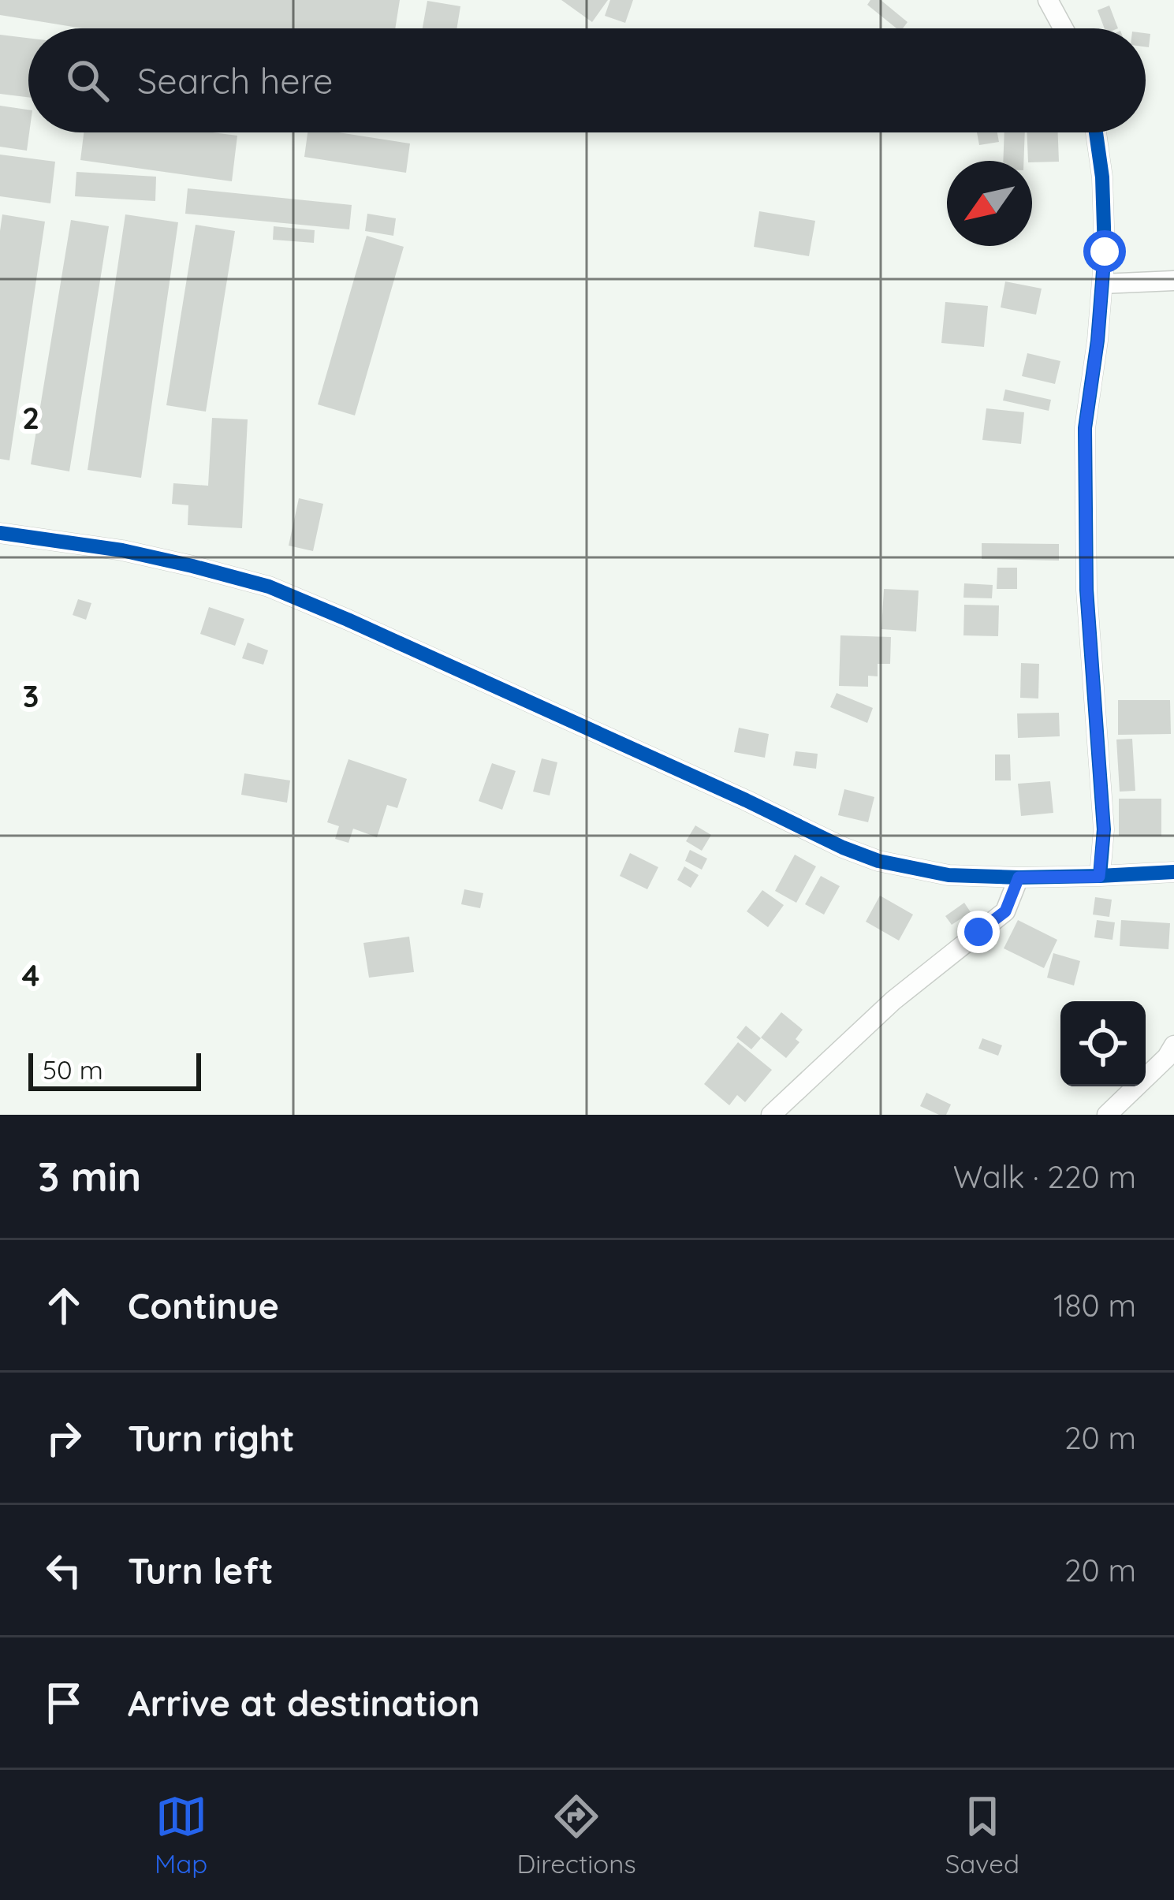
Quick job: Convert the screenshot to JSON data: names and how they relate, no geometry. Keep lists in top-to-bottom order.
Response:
{
  "scale_bar": "50 m",
  "north": "bottom left",
  "page": {
    "search": "Search here",
    "scale": "50 m",
    "heading": ["3 min", "Walk · 220 m"],
    "list": [
      ["Continue", "180 m"],
      ["Turn right", "20 m"],
      ["Turn left", "20 m"],
      "Arrive at destination"
    ],
    "nav": ["Map", "Directions", "Saved"]
  },
  "grid": {
    "rows": ["2", "3", "4"]
  }
}
